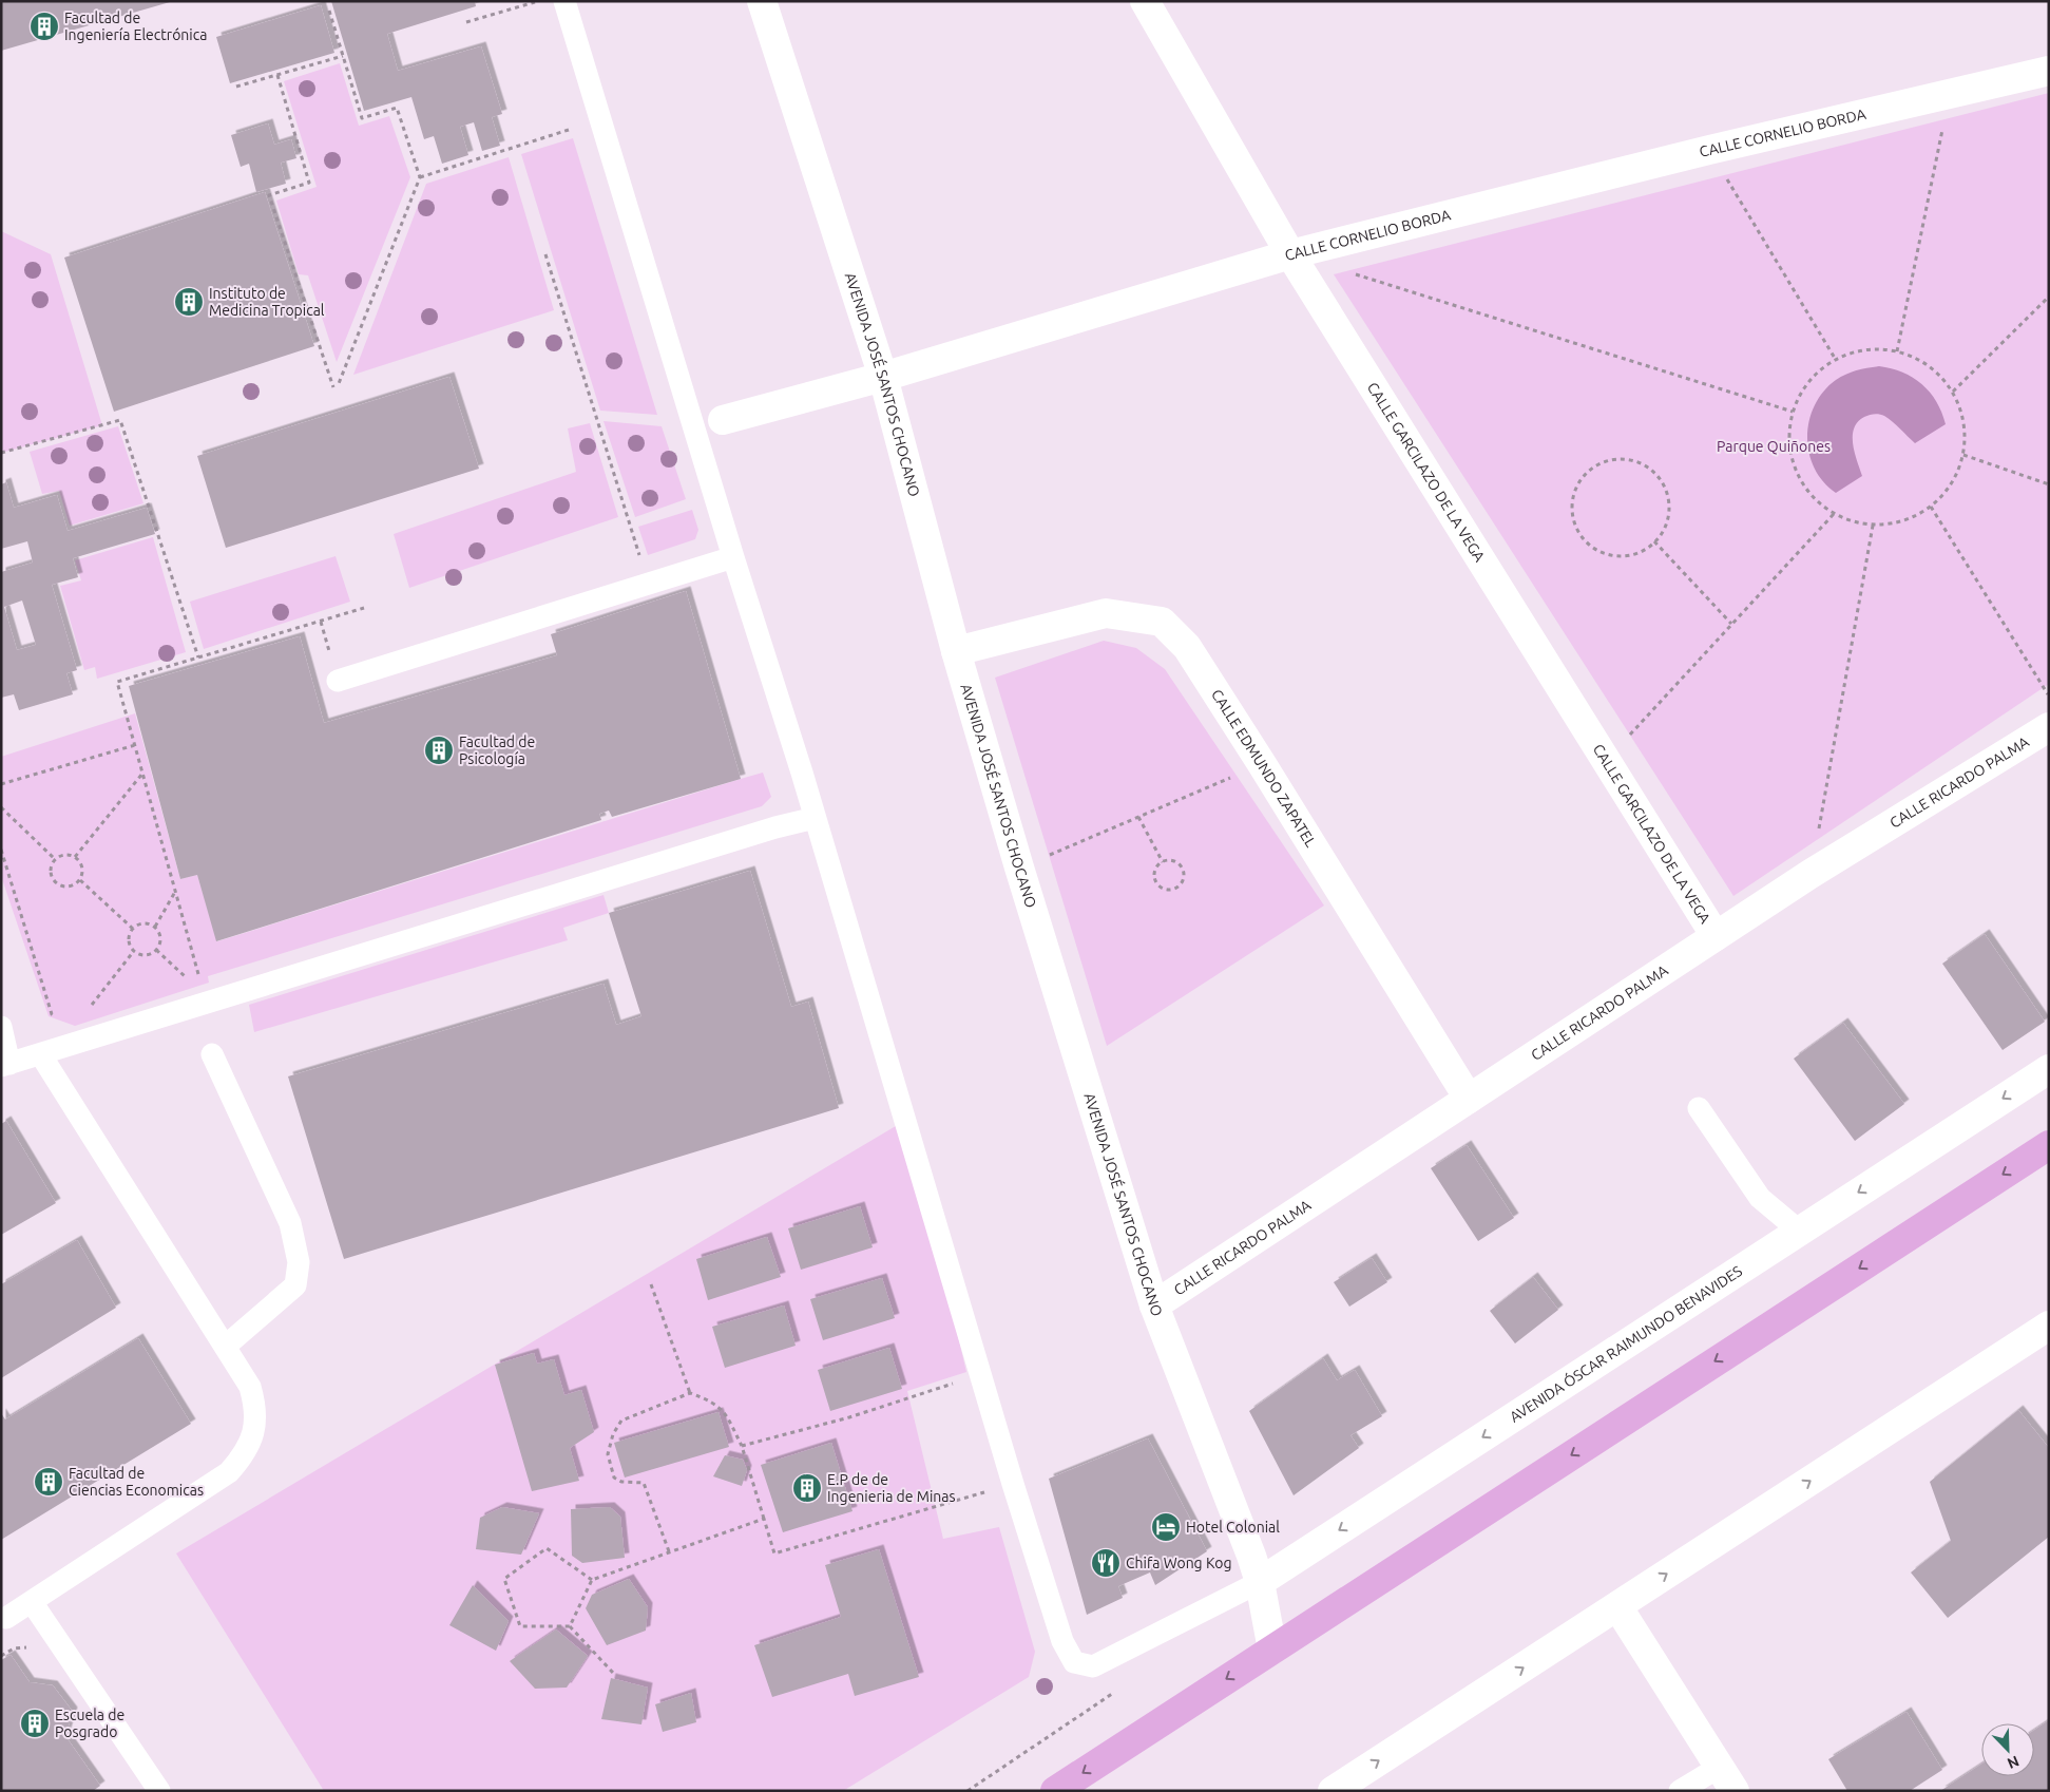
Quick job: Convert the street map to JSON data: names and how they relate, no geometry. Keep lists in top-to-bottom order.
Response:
{
  "streets": {
    "street": [
      "CALLE CORNELIO BORDA",
      "AVENIDA JOSÉ SANTOS CHOCANO",
      "CALLE GARCILAZO DE LA VEGA",
      "CALLE EDMUNDO ZAPATEL",
      "CALLE RICARDO PALMA",
      "AVENIDA ÓSCAR RAIMUNDO BENAVIDES"
    ]
  },
  "crossings": [
    ["CALLE CORNELIO BORDA", "AVENIDA JOSÉ SANTOS CHOCANO"],
    ["CALLE CORNELIO BORDA", "CALLE GARCILAZO DE LA VEGA"],
    ["AVENIDA JOSÉ SANTOS CHOCANO", "CALLE EDMUNDO ZAPATEL"],
    ["AVENIDA JOSÉ SANTOS CHOCANO", "CALLE RICARDO PALMA"],
    ["AVENIDA JOSÉ SANTOS CHOCANO", "AVENIDA ÓSCAR RAIMUNDO BENAVIDES"],
    ["CALLE GARCILAZO DE LA VEGA", "CALLE RICARDO PALMA"],
    ["CALLE EDMUNDO ZAPATEL", "CALLE RICARDO PALMA"]
  ],
  "parks": ["Parque Quiñones"],
  "places": {
    "building": [
      "Facultad de Ingeniería Electrónica",
      "Instituto de Medicina Tropical",
      "Facultad de Psicología",
      "Facultad de Ciencias Economicas",
      "E.P de de Ingenieria de Minas",
      "Escuela de Posgrado"
    ],
    "hotel": ["Hotel Colonial"],
    "restaurant": ["Chifa Wong Kog"]
  },
  "north": "bottom right"
}
